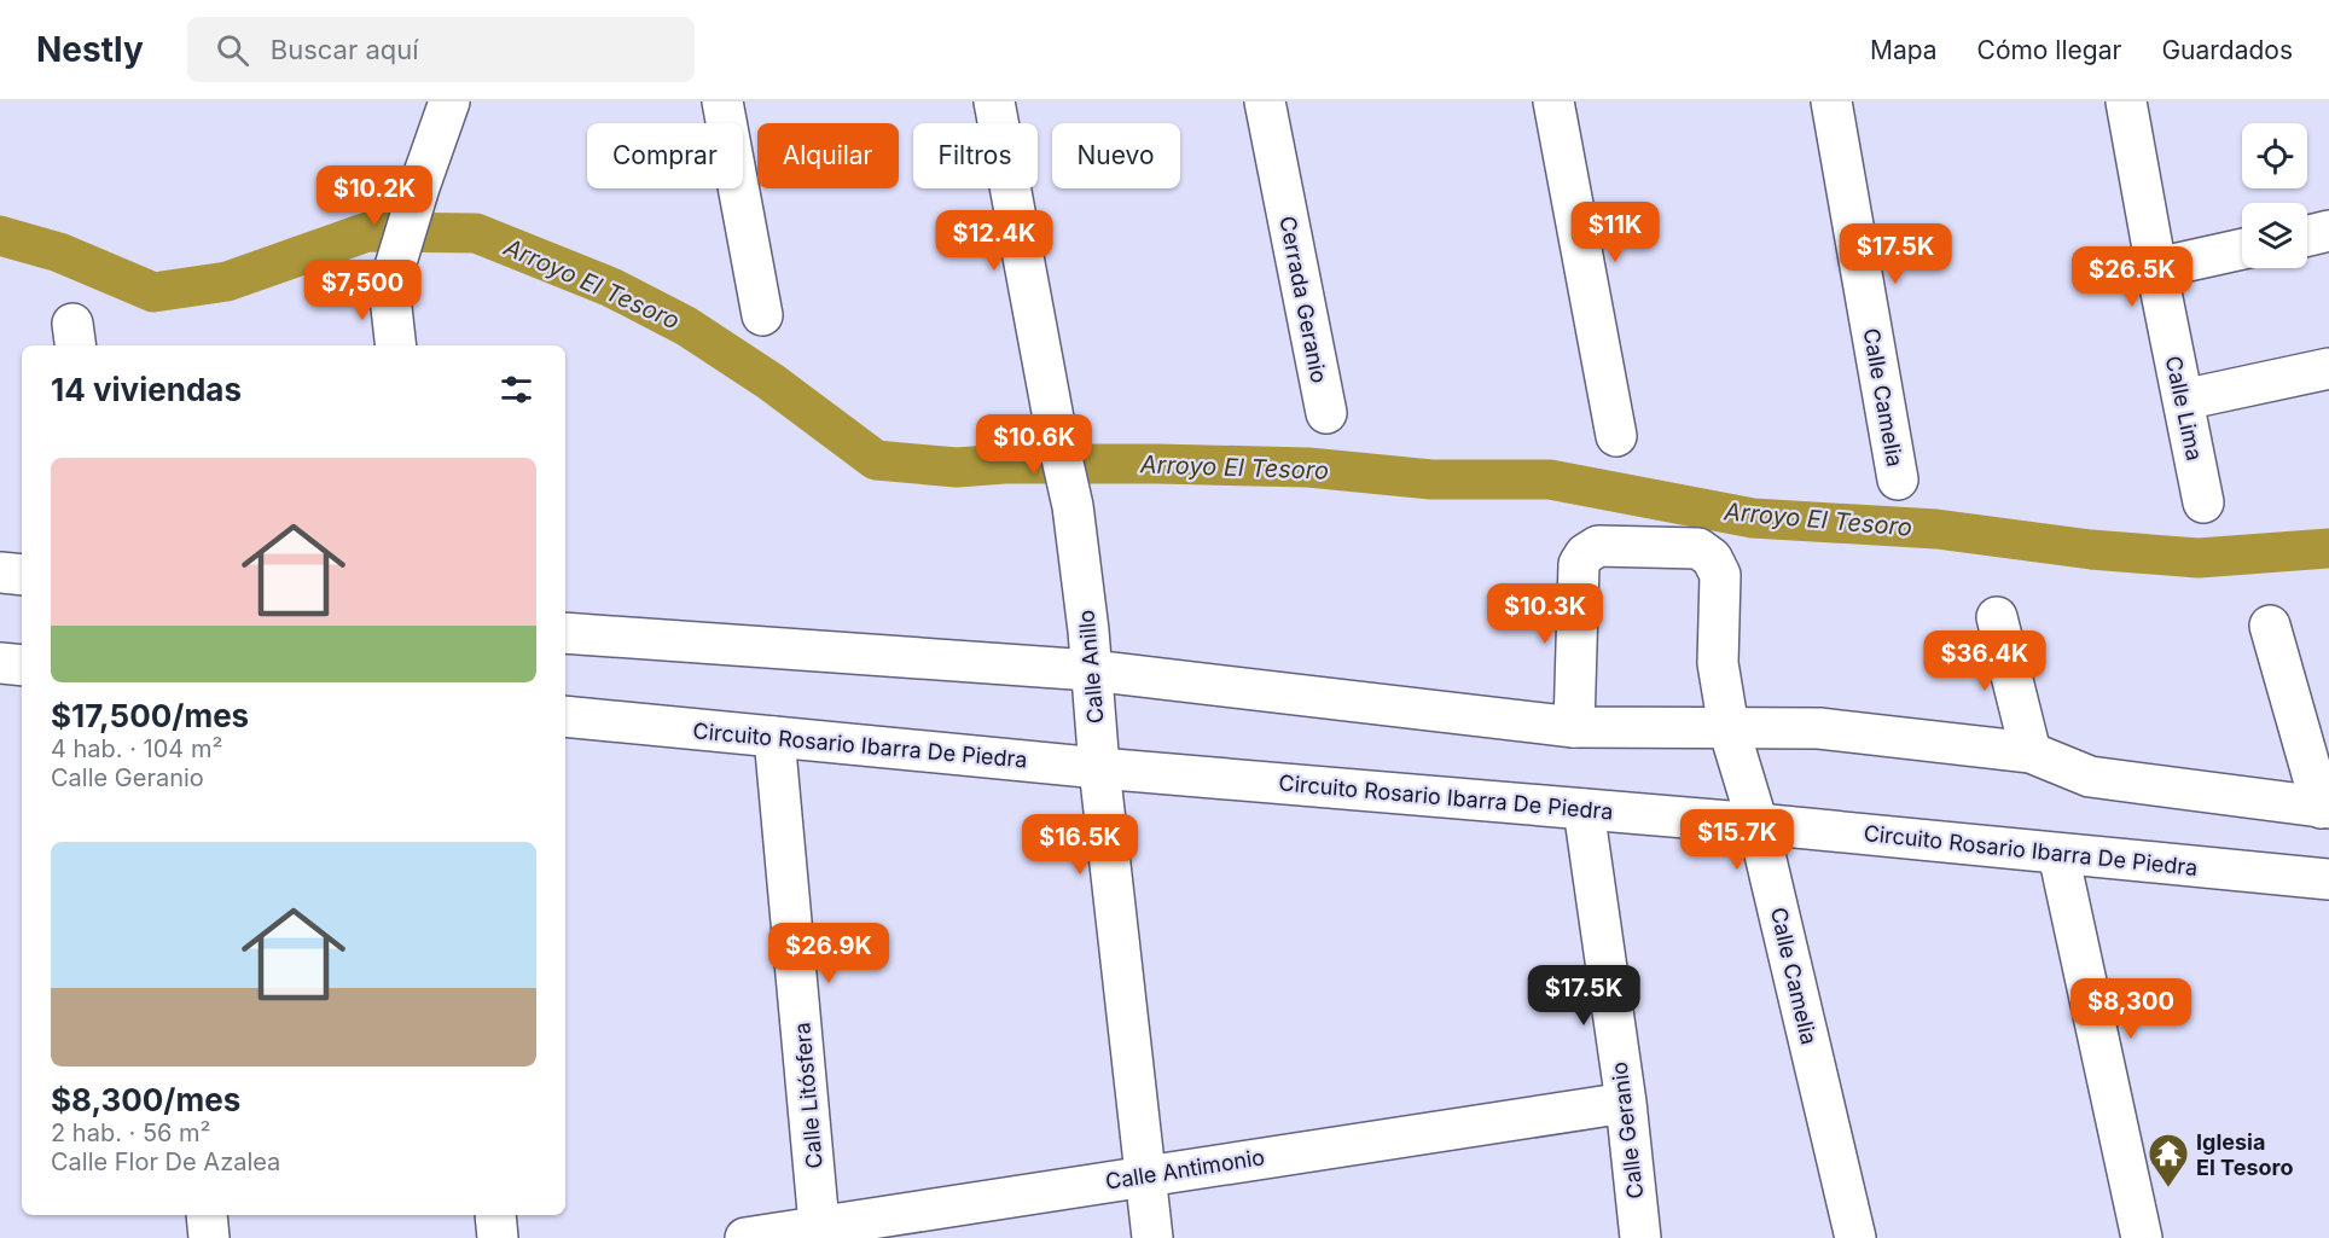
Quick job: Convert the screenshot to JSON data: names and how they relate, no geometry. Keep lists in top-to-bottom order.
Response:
{
  "streets": {
    "street": [
      "Cerrada Geranio",
      "Calle Camelia",
      "Calle Lima",
      "Calle Anillo",
      "Circuito Rosario Ibarra De Piedra",
      "Calle Litósfera",
      "Calle Geranio",
      "Calle Antimonio"
    ]
  },
  "crossings": [
    ["Calle Camelia", "Circuito Rosario Ibarra De Piedra"],
    ["Calle Anillo", "Circuito Rosario Ibarra De Piedra"],
    ["Calle Anillo", "Calle Antimonio"],
    ["Circuito Rosario Ibarra De Piedra", "Calle Litósfera"],
    ["Circuito Rosario Ibarra De Piedra", "Calle Geranio"],
    ["Calle Litósfera", "Calle Antimonio"],
    ["Calle Geranio", "Calle Antimonio"]
  ],
  "water": ["Arroyo El Tesoro"],
  "places": {
    "temple": ["Iglesia El Tesoro"]
  },
  "page": {
    "header": "Nestly",
    "search": "Buscar aquí",
    "nav": ["Mapa", "Cómo llegar", "Guardados"],
    "chip": [
      "Comprar",
      "Alquilar",
      "Filtros",
      "Nuevo"
    ],
    "price": [
      "$10.2K",
      "$11K",
      "$12.4K",
      "$17.5K",
      "$26.5K",
      "$7,500",
      "$10.6K",
      "$10.3K",
      "$36.4K",
      "$15.7K",
      "$16.5K",
      "$26.9K",
      "$17.5K",
      "$8,300"
    ],
    "heading": "14 viviendas",
    "list": [
      {
        "name": "$17,500/mes",
        "note": "4 hab. · 104 m² · Calle Geranio"
      },
      {
        "name": "$8,300/mes",
        "note": "2 hab. · 56 m² · Calle Flor De Azalea"
      }
    ]
  }
}
